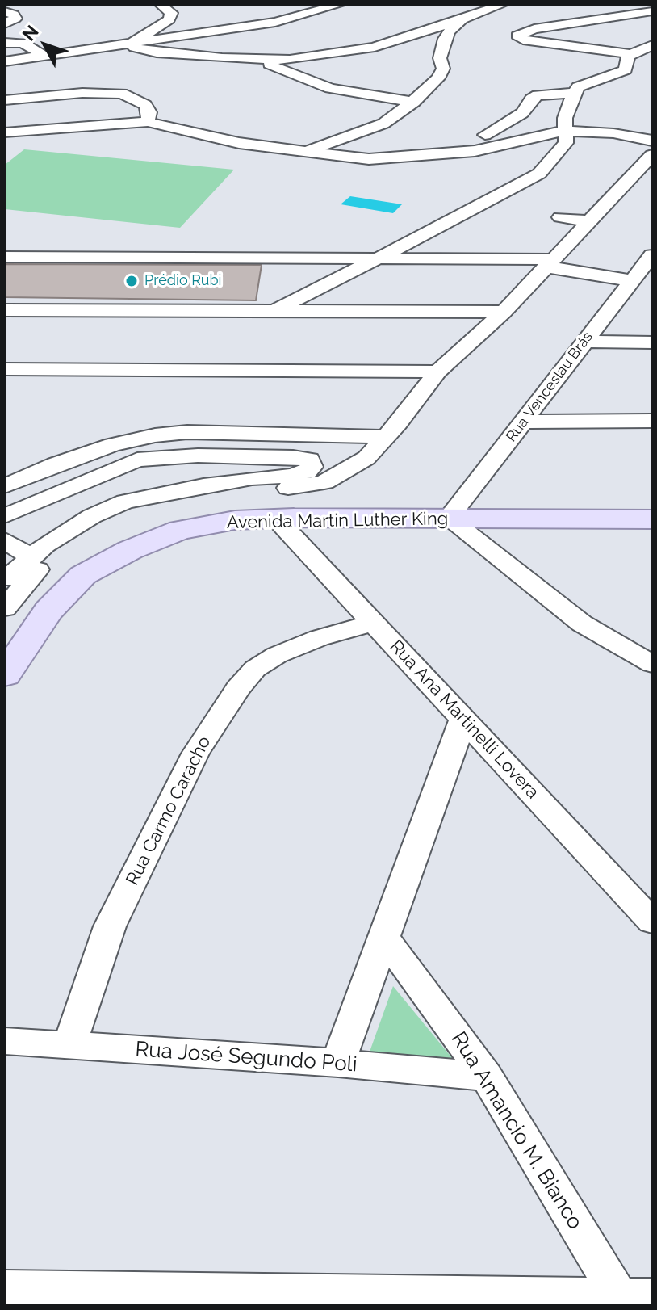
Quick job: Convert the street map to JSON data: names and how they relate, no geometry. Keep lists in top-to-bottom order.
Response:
{
  "streets": {
    "main road": ["Avenida Martin Luther King"],
    "street": [
      "Rua Venceslau Brás",
      "Rua Ana Martinelli Lovera",
      "Rua Carmo Caracho",
      "Rua José Segundo Poli",
      "Rua Amancio M. Bianco"
    ]
  },
  "crossings": [
    ["Rua Venceslau Brás", "Avenida Martin Luther King"],
    ["Avenida Martin Luther King", "Rua Ana Martinelli Lovera"],
    ["Rua Ana Martinelli Lovera", "Rua Carmo Caracho"],
    ["Rua Carmo Caracho", "Rua José Segundo Poli"],
    ["Rua José Segundo Poli", "Rua Amancio M. Bianco"]
  ],
  "places": ["Prédio Rubi"],
  "north": "top left"
}
